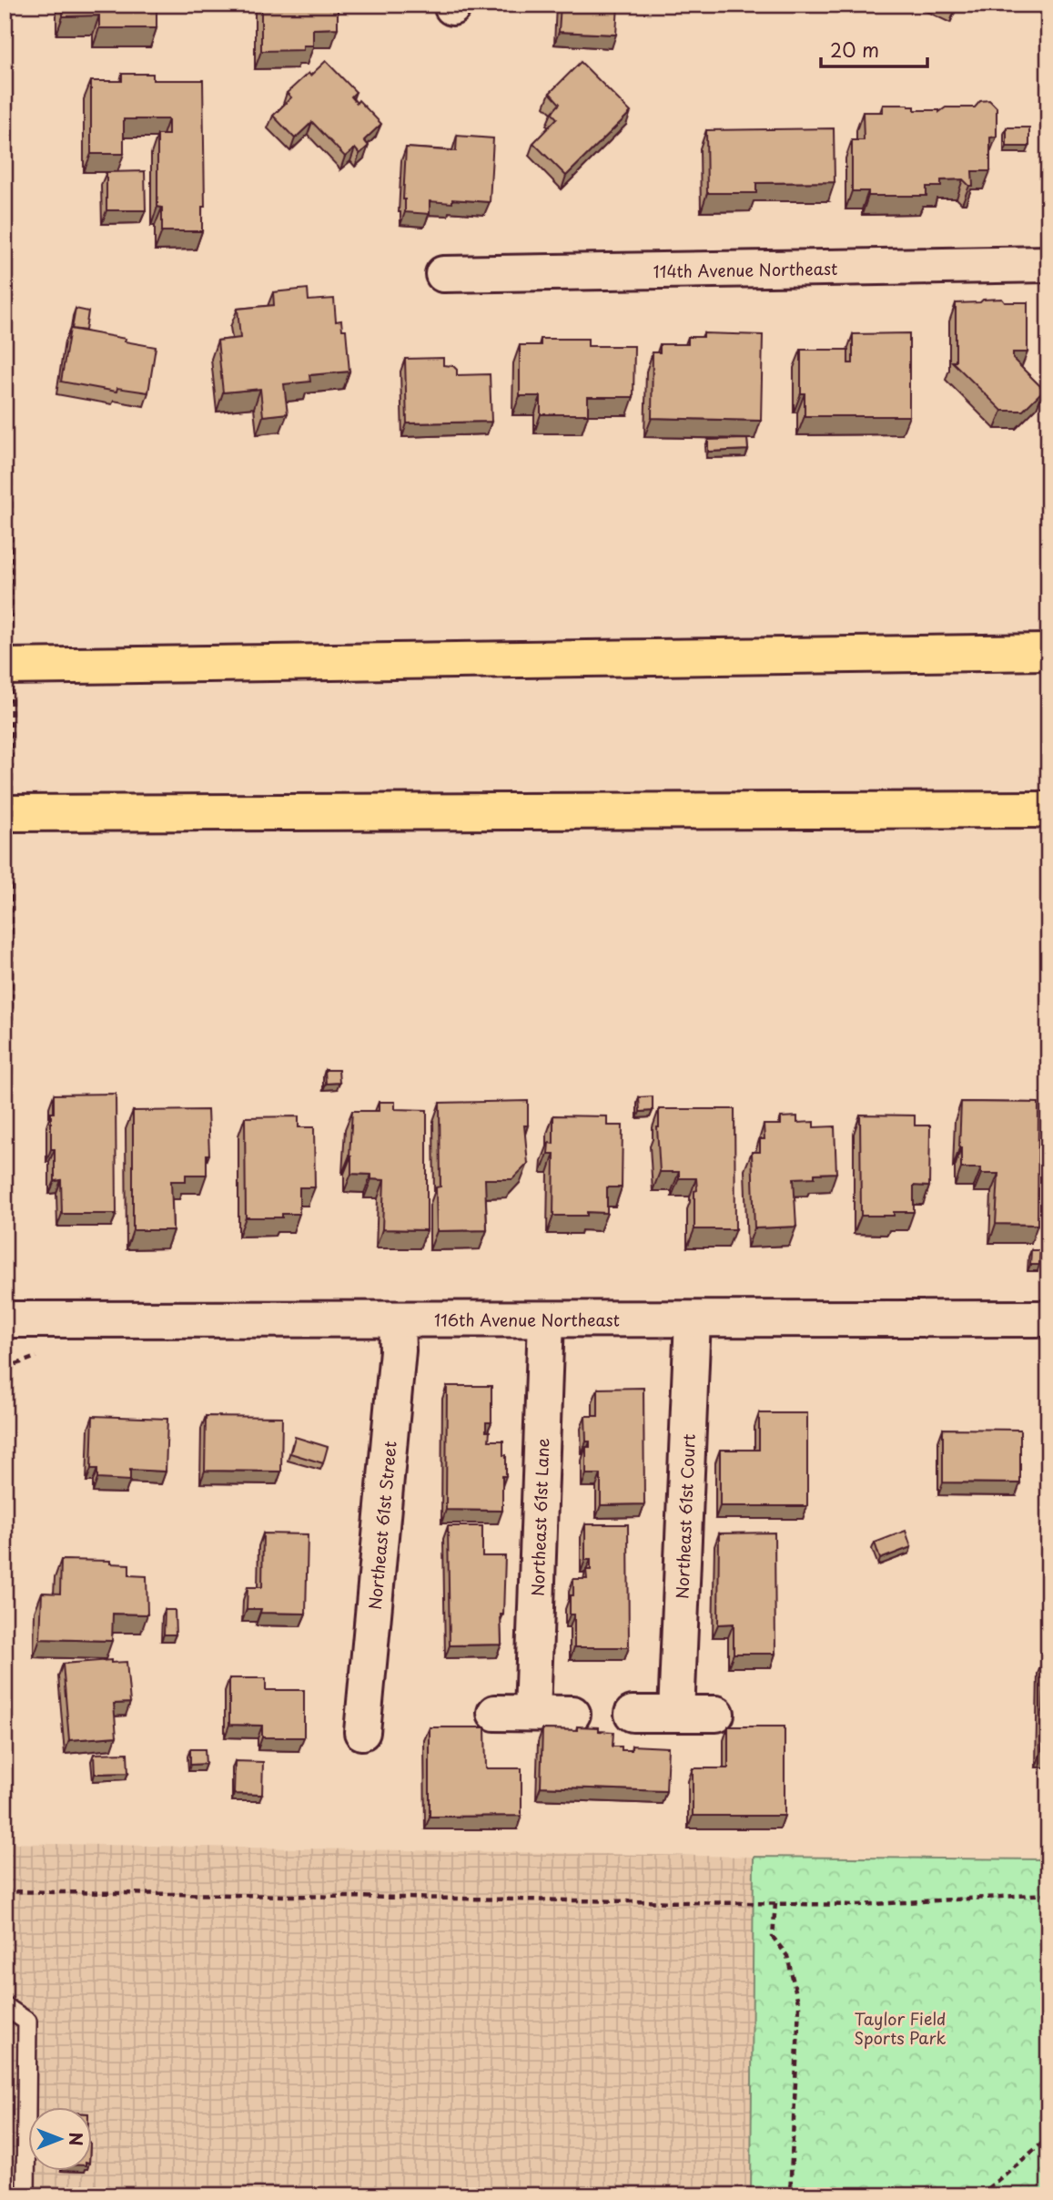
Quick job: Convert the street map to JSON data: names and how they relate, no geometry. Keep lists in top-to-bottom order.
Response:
{
  "streets": {
    "street": [
      "114th Avenue Northeast",
      "116th Avenue Northeast",
      "Northeast 61st Lane",
      "Northeast 61st Court",
      "Northeast 61st Street"
    ]
  },
  "crossings": [
    ["116th Avenue Northeast", "Northeast 61st Lane"],
    ["116th Avenue Northeast", "Northeast 61st Court"],
    ["116th Avenue Northeast", "Northeast 61st Street"]
  ],
  "parks": ["Taylor Field Sports Park"],
  "scale_bar": "20 m",
  "north": "right"
}
